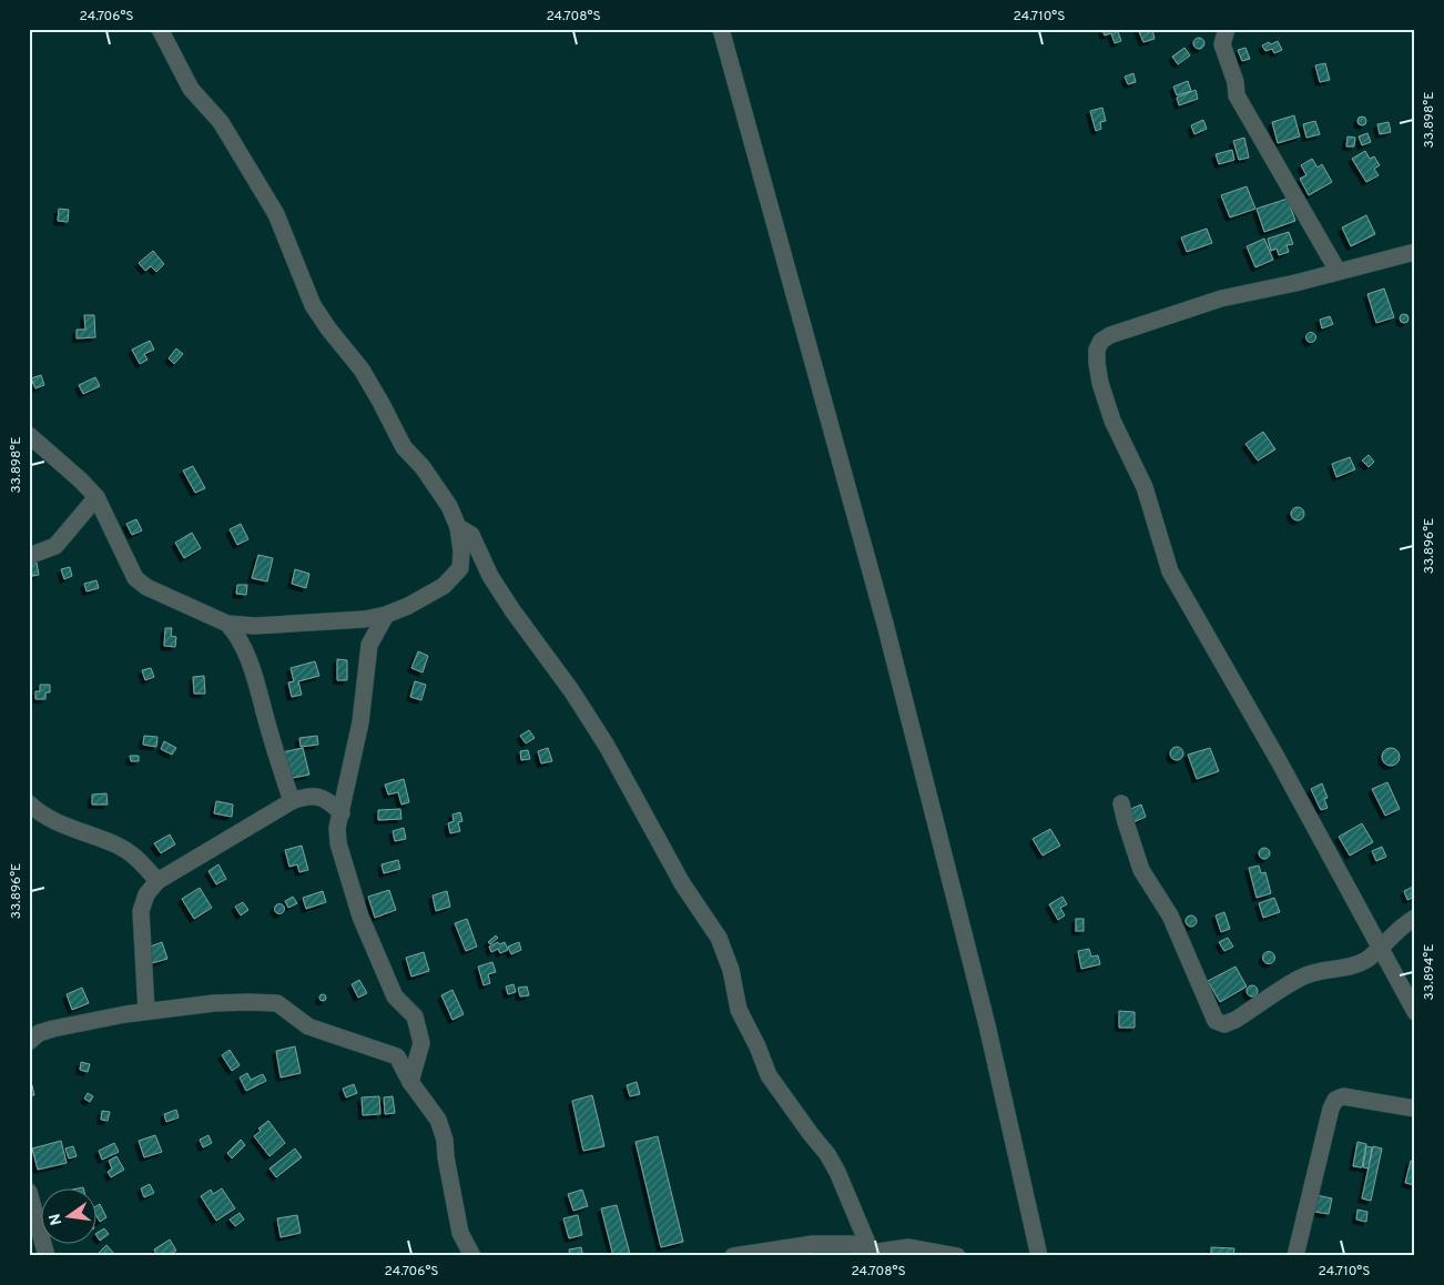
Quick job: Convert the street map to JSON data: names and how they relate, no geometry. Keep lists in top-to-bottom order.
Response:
{
  "north": "left",
  "coordinates": [
    "24.706°S",
    "24.708°S",
    "24.710°S",
    "33.898°E",
    "33.896°E",
    "33.894°E"
  ]
}
